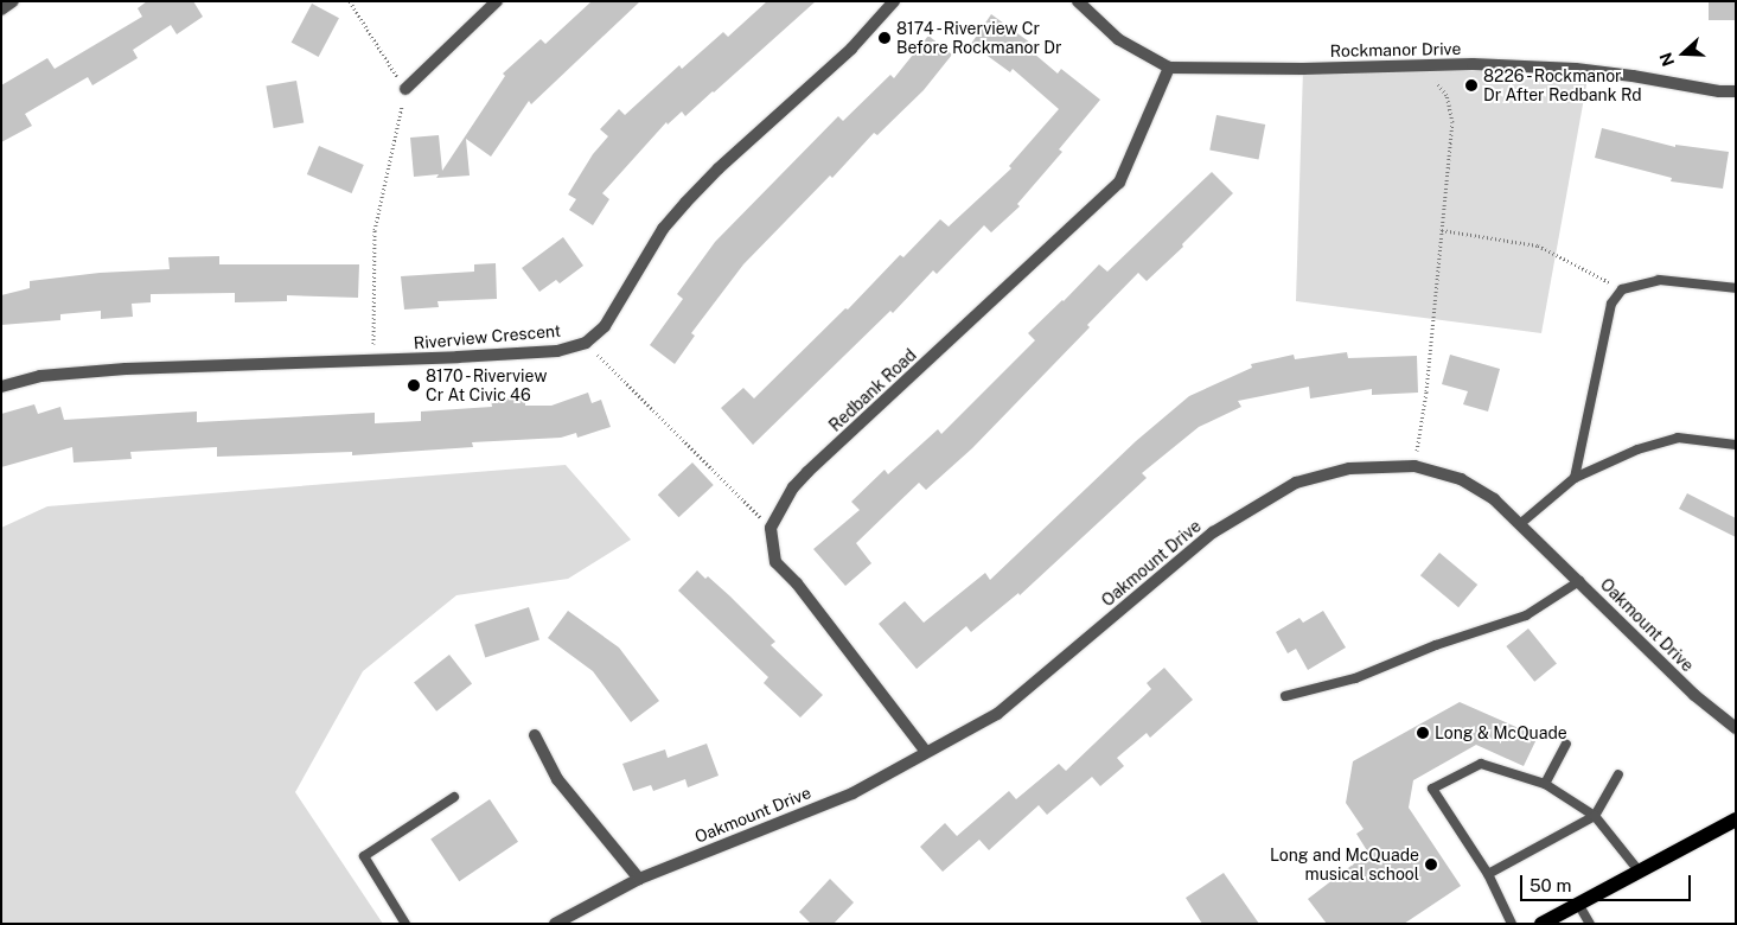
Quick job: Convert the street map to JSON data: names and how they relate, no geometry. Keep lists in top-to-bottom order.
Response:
{
  "streets": {
    "street": [
      "Rockmanor Drive",
      "Riverview Crescent",
      "Redbank Road",
      "Oakmount Drive"
    ]
  },
  "crossings": [
    ["Rockmanor Drive", "Redbank Road"]
  ],
  "places": [
    "8174 - Riverview Cr Before Rockmanor Dr",
    "8226 - Rockmanor Dr After Redbank Rd",
    "8170 - Riverview Cr At Civic 46",
    "Long & McQuade",
    "Long and McQuade musical school"
  ],
  "scale_bar": "50 m",
  "north": "left"
}
